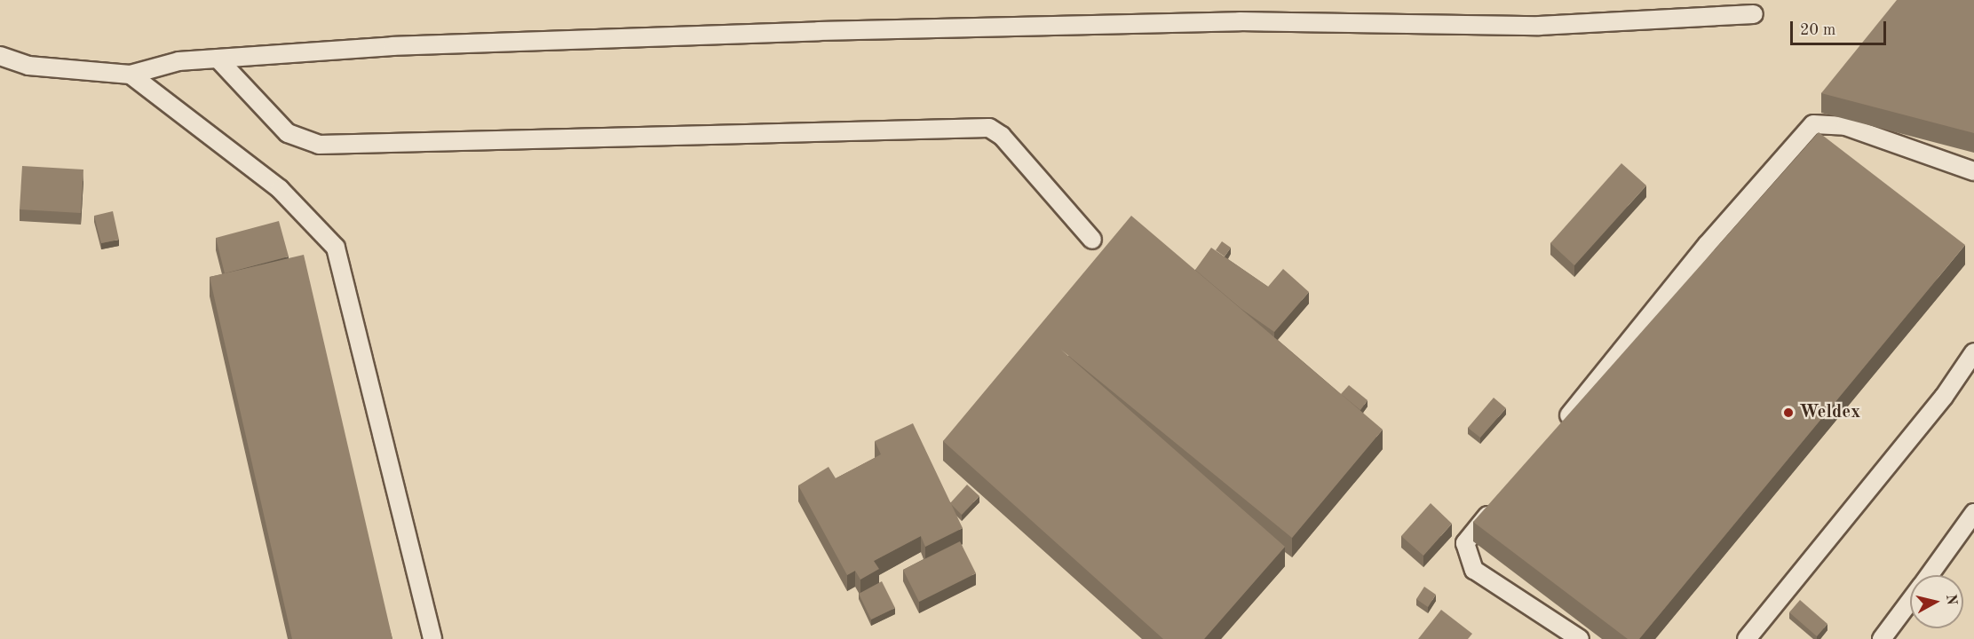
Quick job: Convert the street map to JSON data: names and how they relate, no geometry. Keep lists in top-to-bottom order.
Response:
{
  "places": ["Weldex"],
  "scale_bar": "20 m",
  "north": "right"
}
